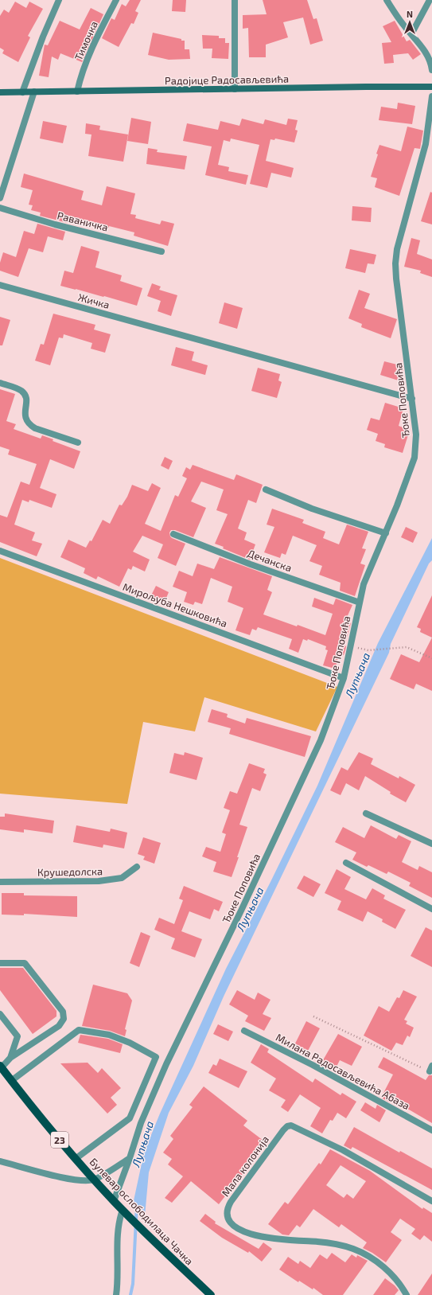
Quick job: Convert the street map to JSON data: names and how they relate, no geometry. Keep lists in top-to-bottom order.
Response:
{
  "streets": {
    "main road": ["Радојице Радосављевића", "23", "Булевар ослободилаца Чачка"],
    "street": [
      "Тимочка",
      "Раваничка",
      "Жичка",
      "Ђоке Поповића",
      "Дечанска",
      "Мирољуба Нешковића",
      "Крушедолска",
      "Милана Радосављевића Абаза",
      "Мала колонија"
    ]
  },
  "crossings": [
    ["Тимочка", "Радојице Радосављевића"],
    ["Жичка", "Ђоке Поповића"],
    ["Ђоке Поповића", "Дечанска"],
    ["Ђоке Поповића", "Мирољуба Нешковића"],
    ["Ђоке Поповића", "Булевар ослободилаца Чачка"]
  ],
  "water": ["Лупњача"],
  "north": "top"
}
